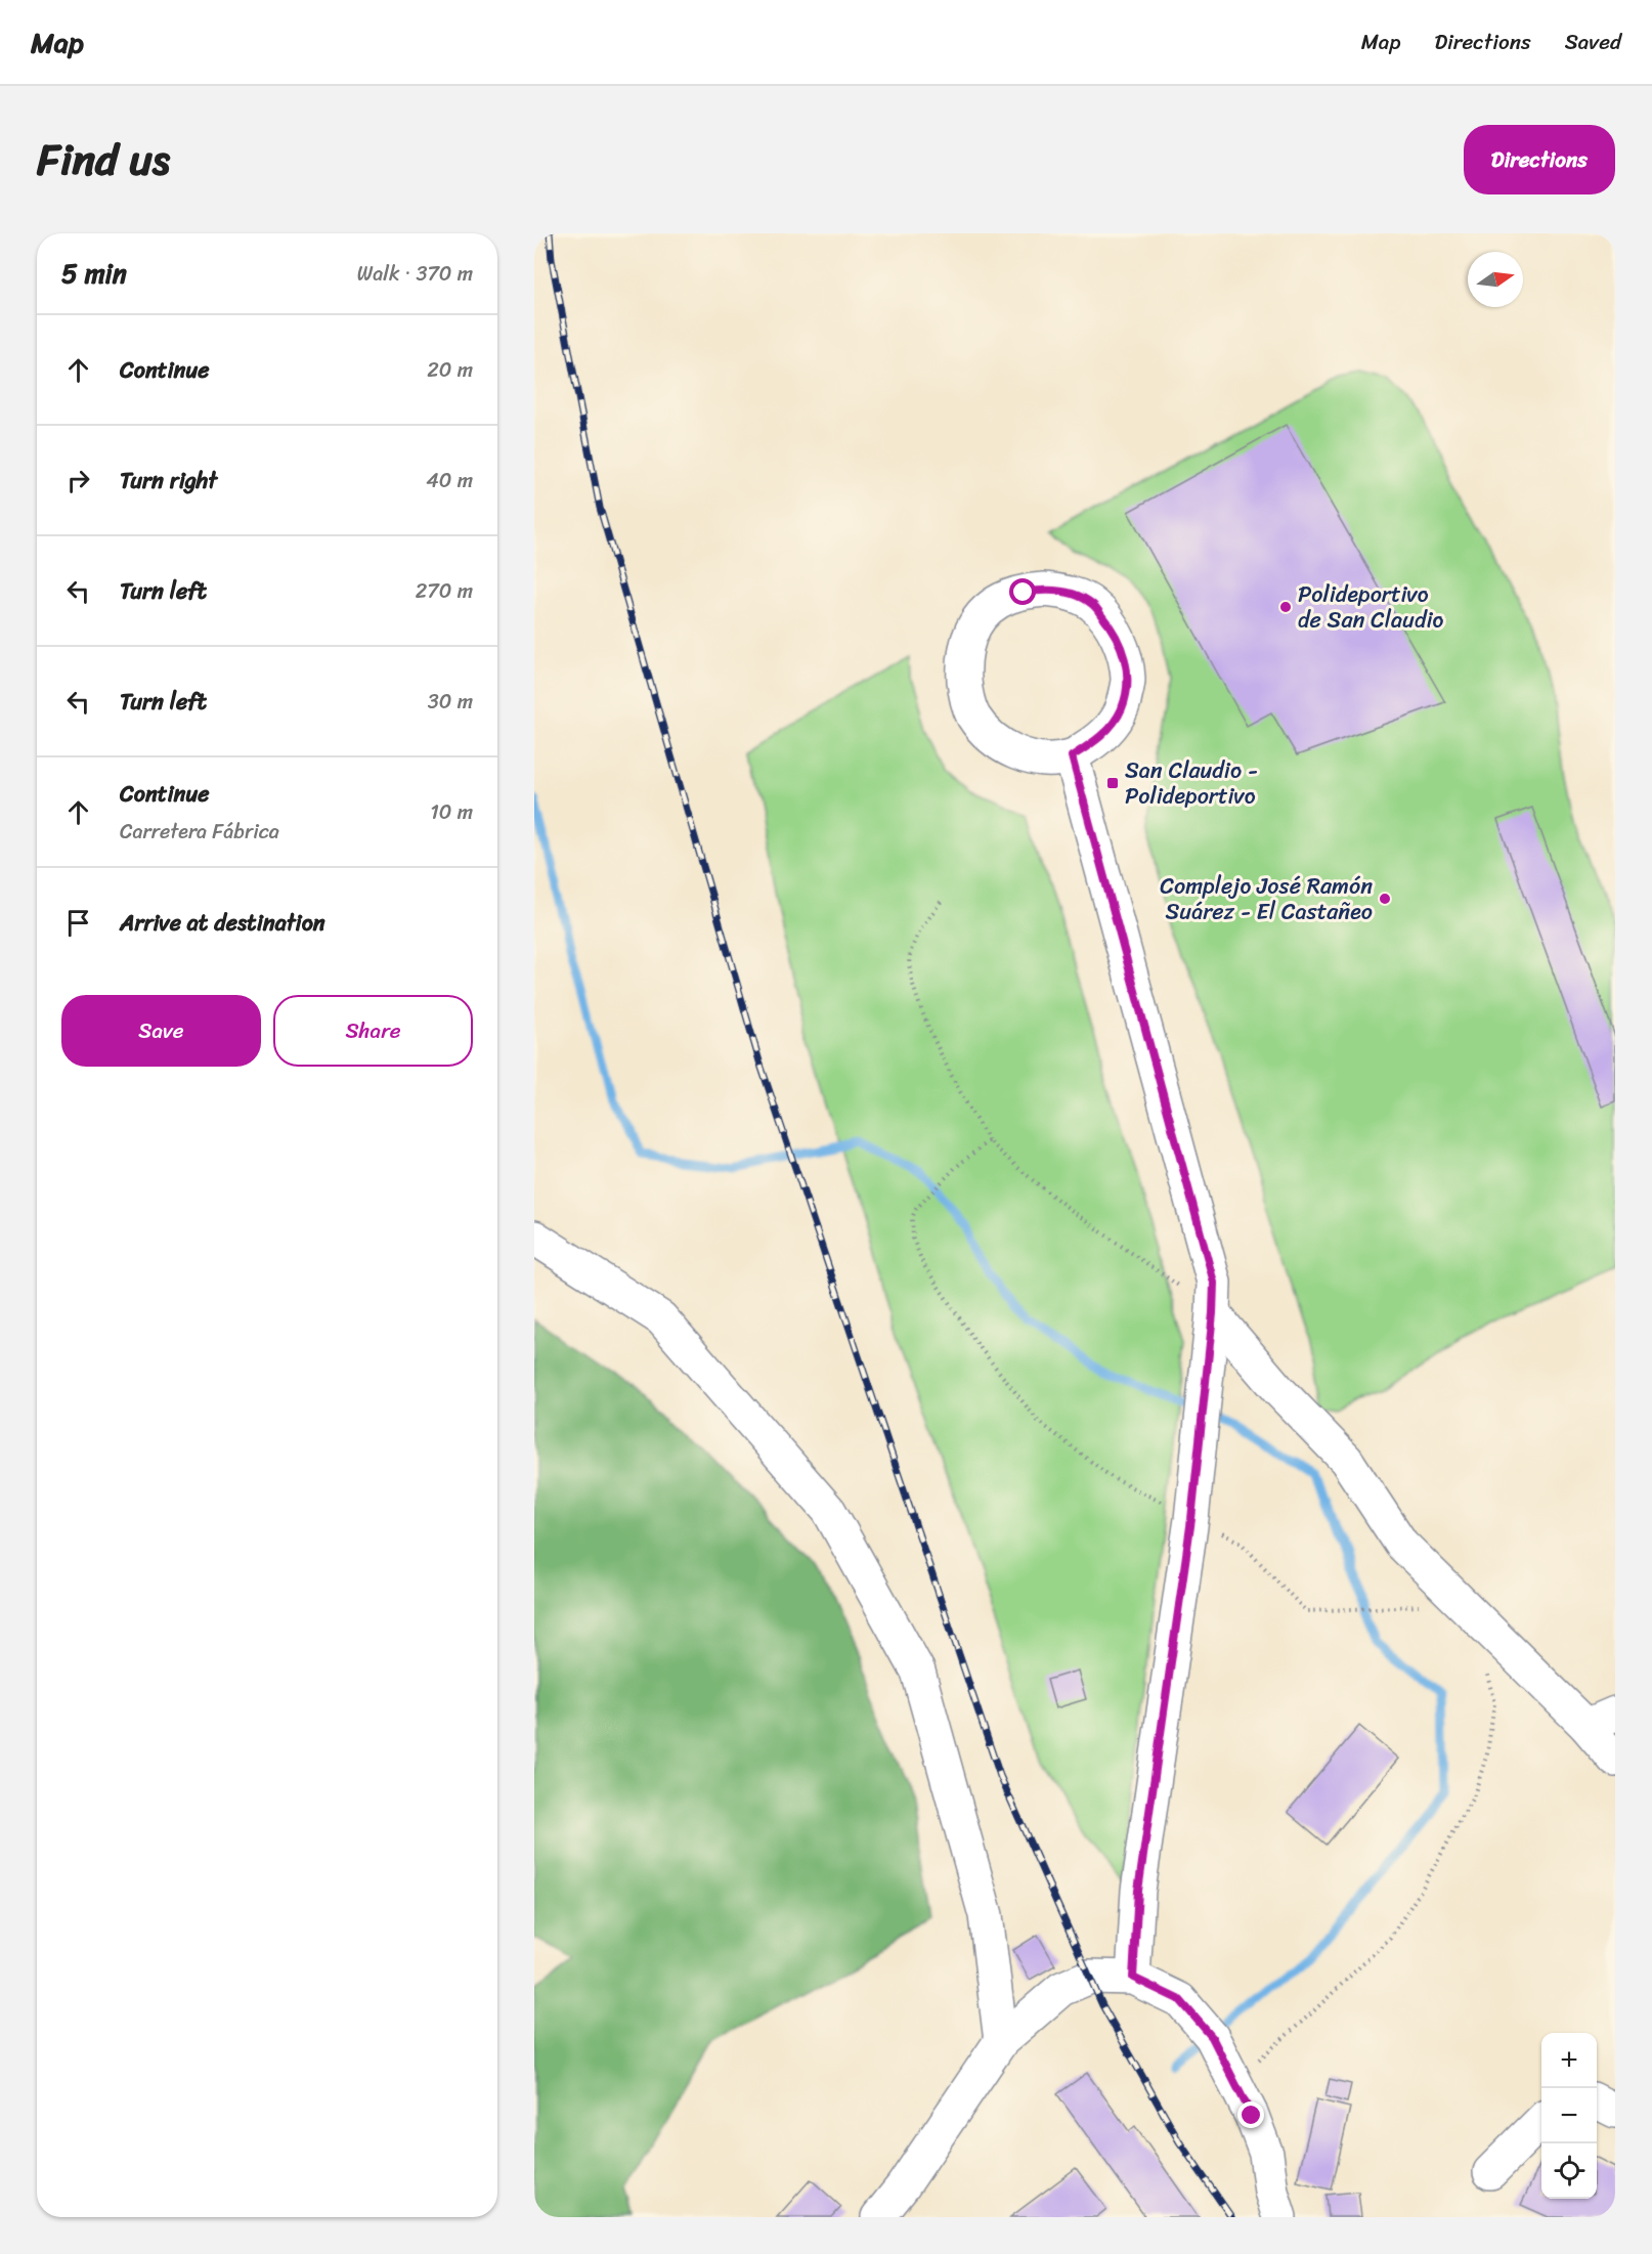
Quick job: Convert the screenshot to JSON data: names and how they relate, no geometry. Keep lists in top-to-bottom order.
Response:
{
  "places": {
    "other": ["Polideportivo de San Claudio", "Complejo José Ramón Suárez - El Castañeo"],
    "transit": ["San Claudio - Polideportivo"]
  },
  "north": "right",
  "page": {
    "header": "Map",
    "nav": ["Map", "Directions", "Saved"],
    "title": "Find us",
    "buttons": [
      "Directions",
      ["Save", "Share"]
    ],
    "heading": ["5 min", "Walk · 370 m"],
    "list": [
      ["Continue", "20 m"],
      ["Turn right", "40 m"],
      ["Turn left", "270 m"],
      ["Turn left", "30 m"],
      ["Continue", "Carretera Fábrica", "10 m"],
      "Arrive at destination"
    ],
    "map_buttons": ["+", "−"]
  }
}
